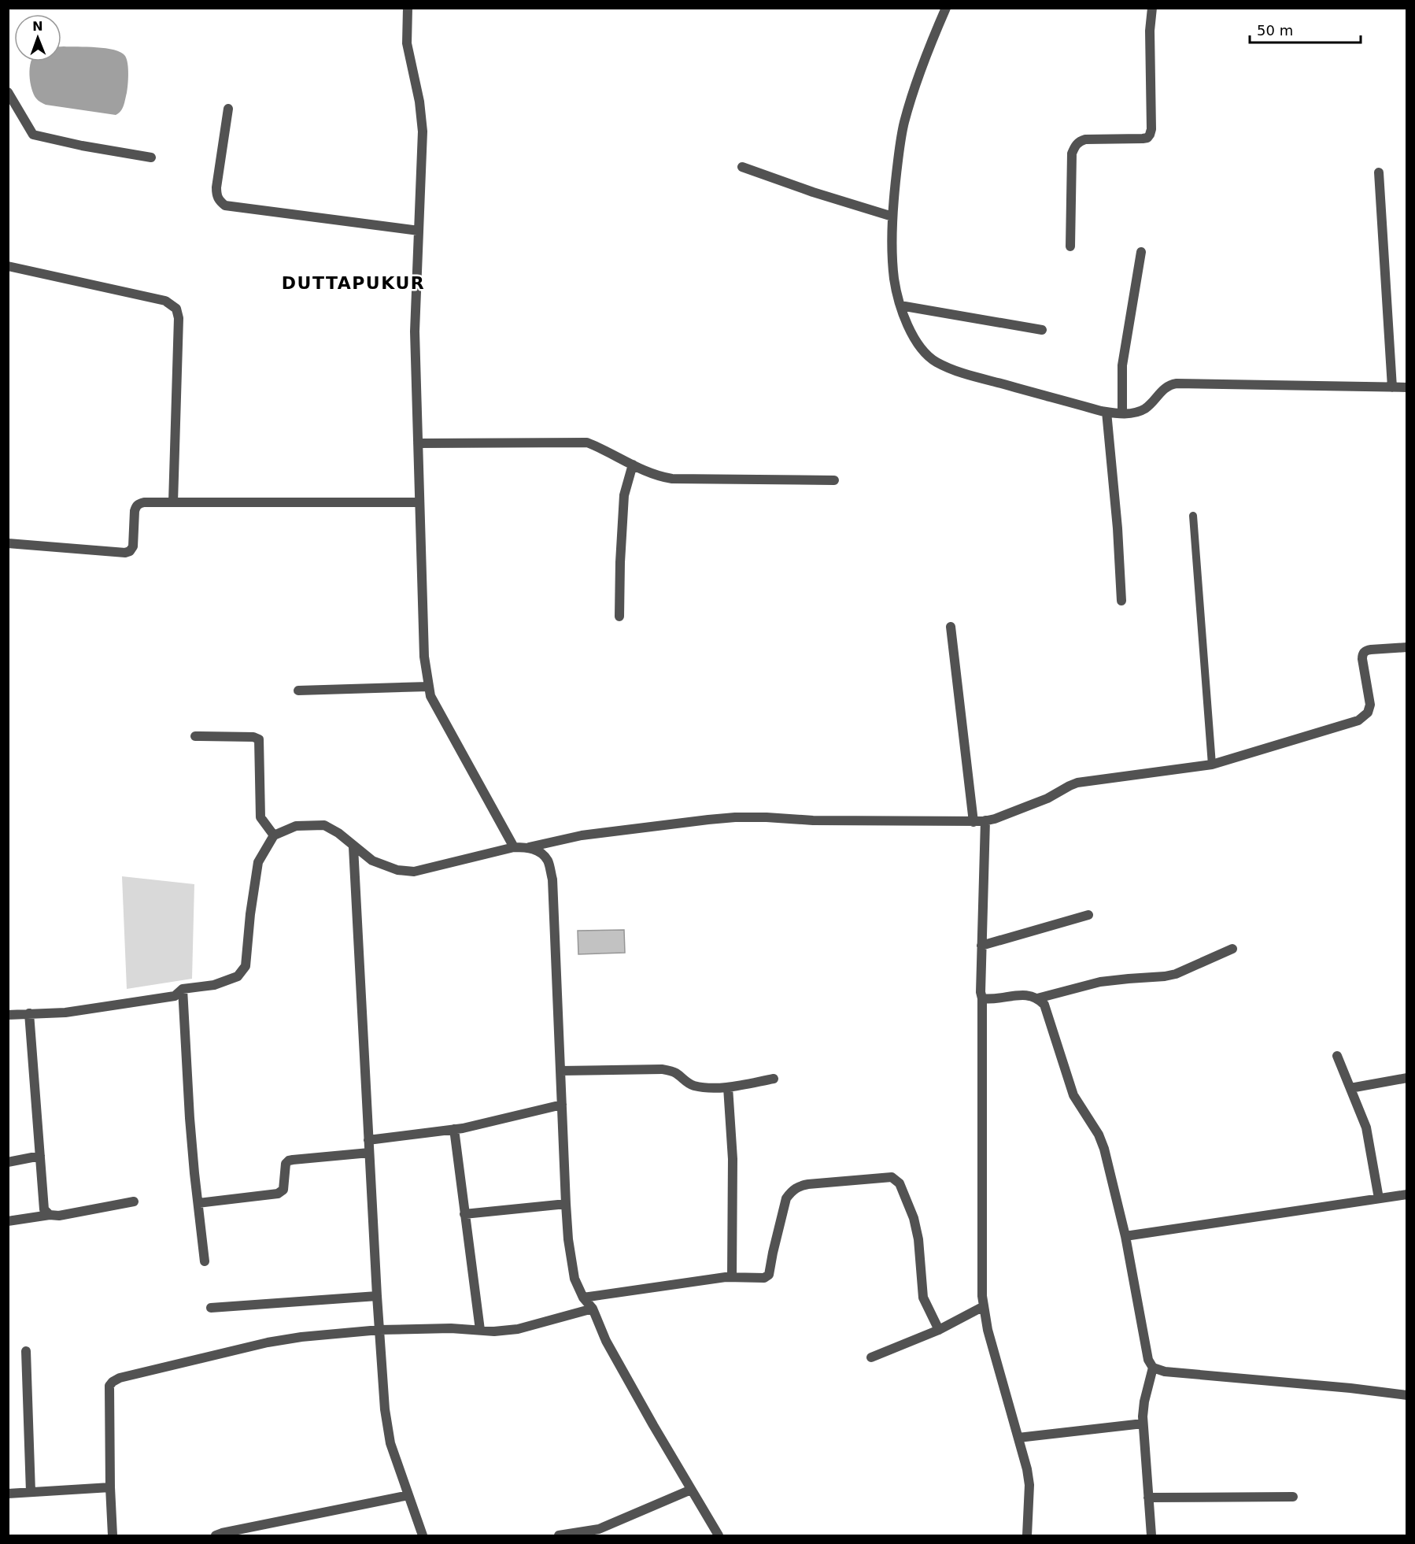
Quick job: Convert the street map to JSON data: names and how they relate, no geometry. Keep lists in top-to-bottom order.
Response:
{
  "districts": ["DUTTAPUKUR"],
  "scale_bar": "50 m",
  "north": "top"
}
